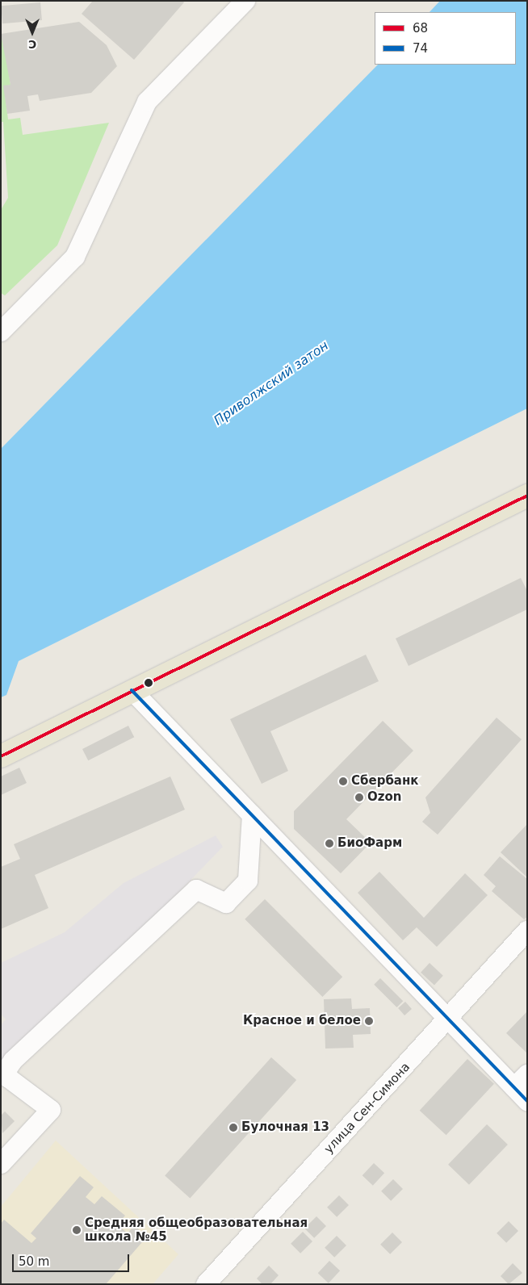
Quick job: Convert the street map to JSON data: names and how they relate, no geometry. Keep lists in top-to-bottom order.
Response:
{
  "streets": {
    "street": ["улица Сен-Симона"]
  },
  "water": ["Приволжский затон"],
  "places": [
    "Сбербанк",
    "Ozon",
    "БиоФарм",
    "Красное и белое",
    "Булочная 13",
    "Средняя общеобразовательная школа №45"
  ],
  "lines": ["transit line 68", "transit line 74"],
  "legend": ["68", "74"],
  "scale_bar": "50 m",
  "north": "bottom"
}
